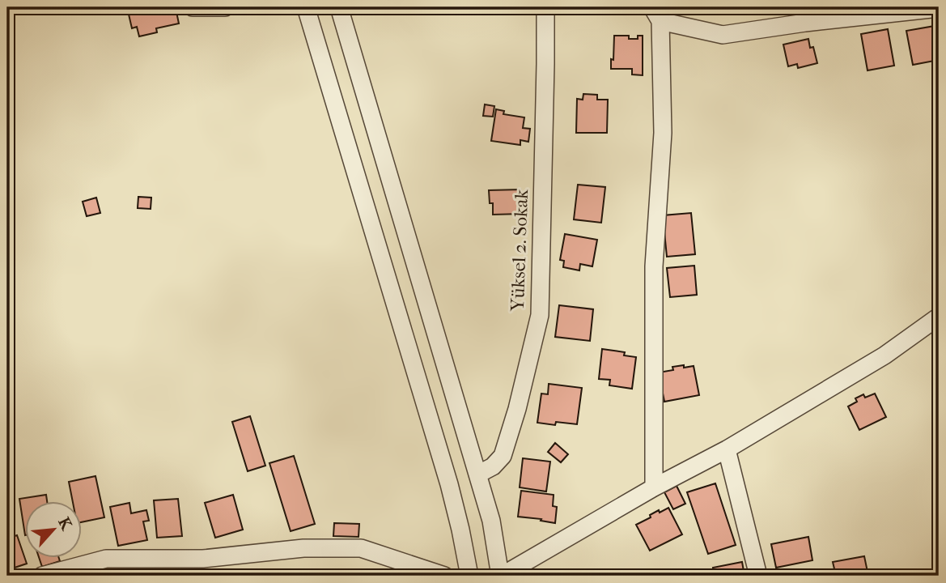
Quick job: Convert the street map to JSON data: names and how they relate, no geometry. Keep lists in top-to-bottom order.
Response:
{
  "streets": {
    "street": ["Yüksel 2. Sokak"]
  },
  "north": "top right"
}
